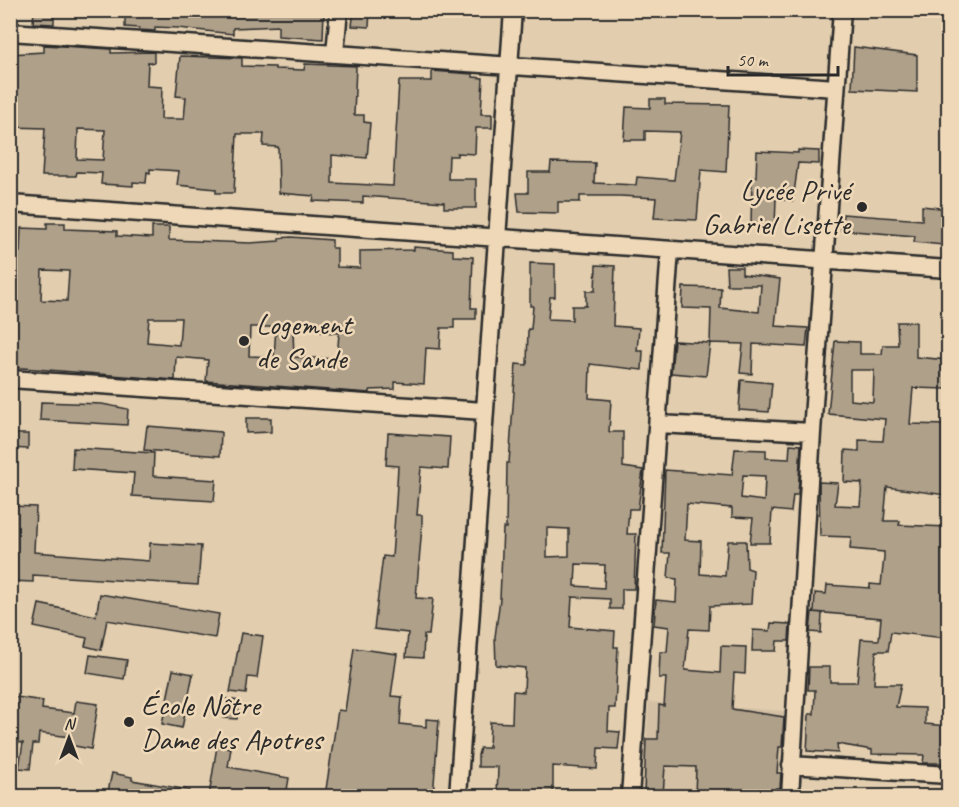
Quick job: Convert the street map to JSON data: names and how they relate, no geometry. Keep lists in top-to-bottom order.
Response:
{
  "places": ["Lycée Privé Gabriel Lisette", "Logement de Sande", "École Nôtre Dame des Apotres"],
  "scale_bar": "50 m",
  "north": "top"
}
